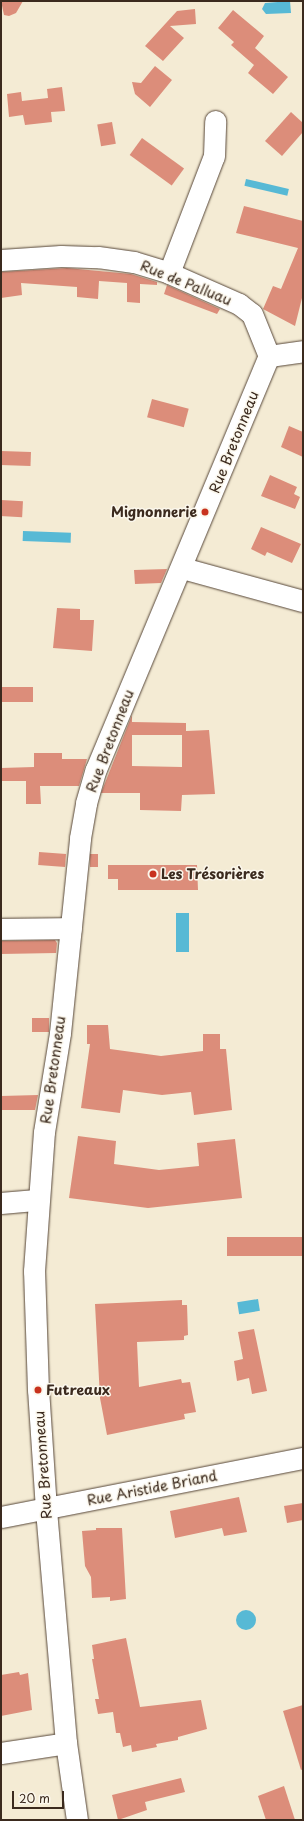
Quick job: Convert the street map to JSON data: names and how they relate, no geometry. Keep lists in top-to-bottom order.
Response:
{
  "streets": {
    "street": ["Rue de Palluau", "Rue Bretonneau", "Rue Aristide Briand"]
  },
  "crossings": [
    ["Rue de Palluau", "Rue Bretonneau"],
    ["Rue Bretonneau", "Rue Aristide Briand"]
  ],
  "places": ["Mignonnerie", "Les Trésorières", "Futreaux"],
  "scale_bar": "20 m"
}
